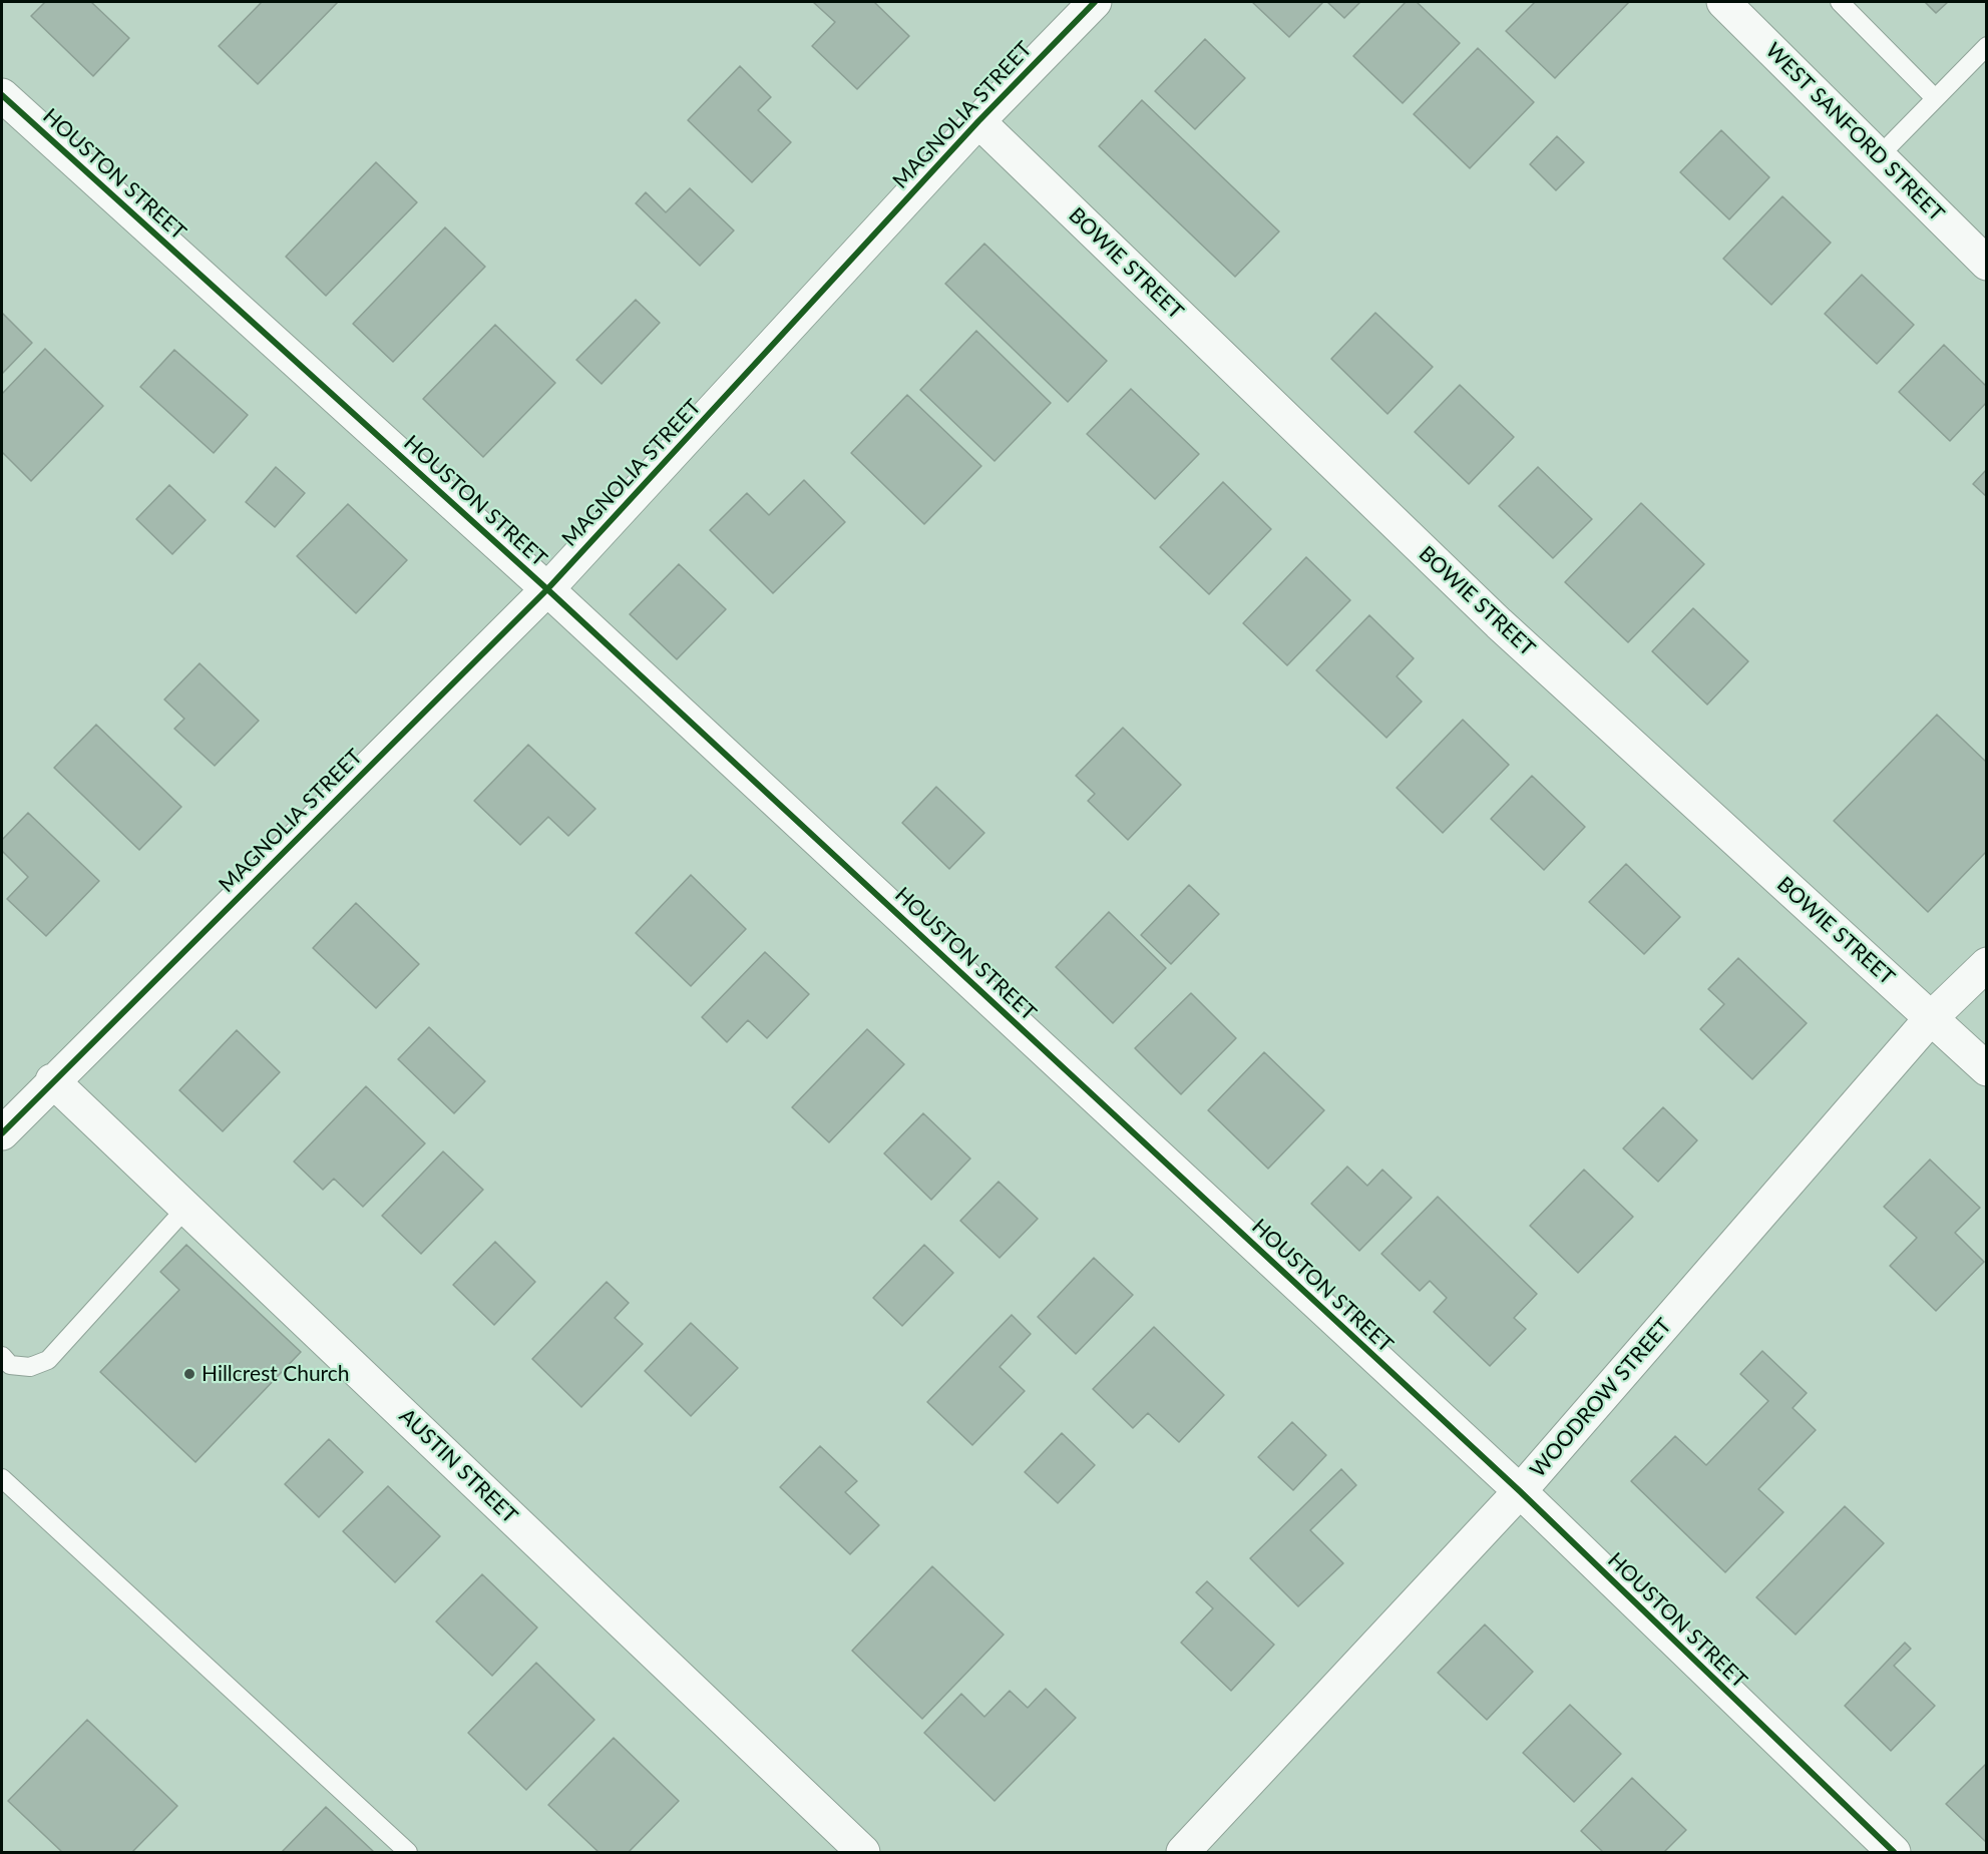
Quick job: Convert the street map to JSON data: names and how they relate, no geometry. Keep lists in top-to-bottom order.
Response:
{
  "streets": {
    "street": [
      "MAGNOLIA STREET",
      "WEST SANFORD STREET",
      "HOUSTON STREET",
      "BOWIE STREET",
      "WOODROW STREET",
      "AUSTIN STREET"
    ]
  },
  "crossings": [
    ["MAGNOLIA STREET", "HOUSTON STREET"],
    ["MAGNOLIA STREET", "BOWIE STREET"],
    ["MAGNOLIA STREET", "AUSTIN STREET"],
    ["HOUSTON STREET", "WOODROW STREET"],
    ["BOWIE STREET", "WOODROW STREET"]
  ],
  "places": ["Hillcrest Church"]
}
